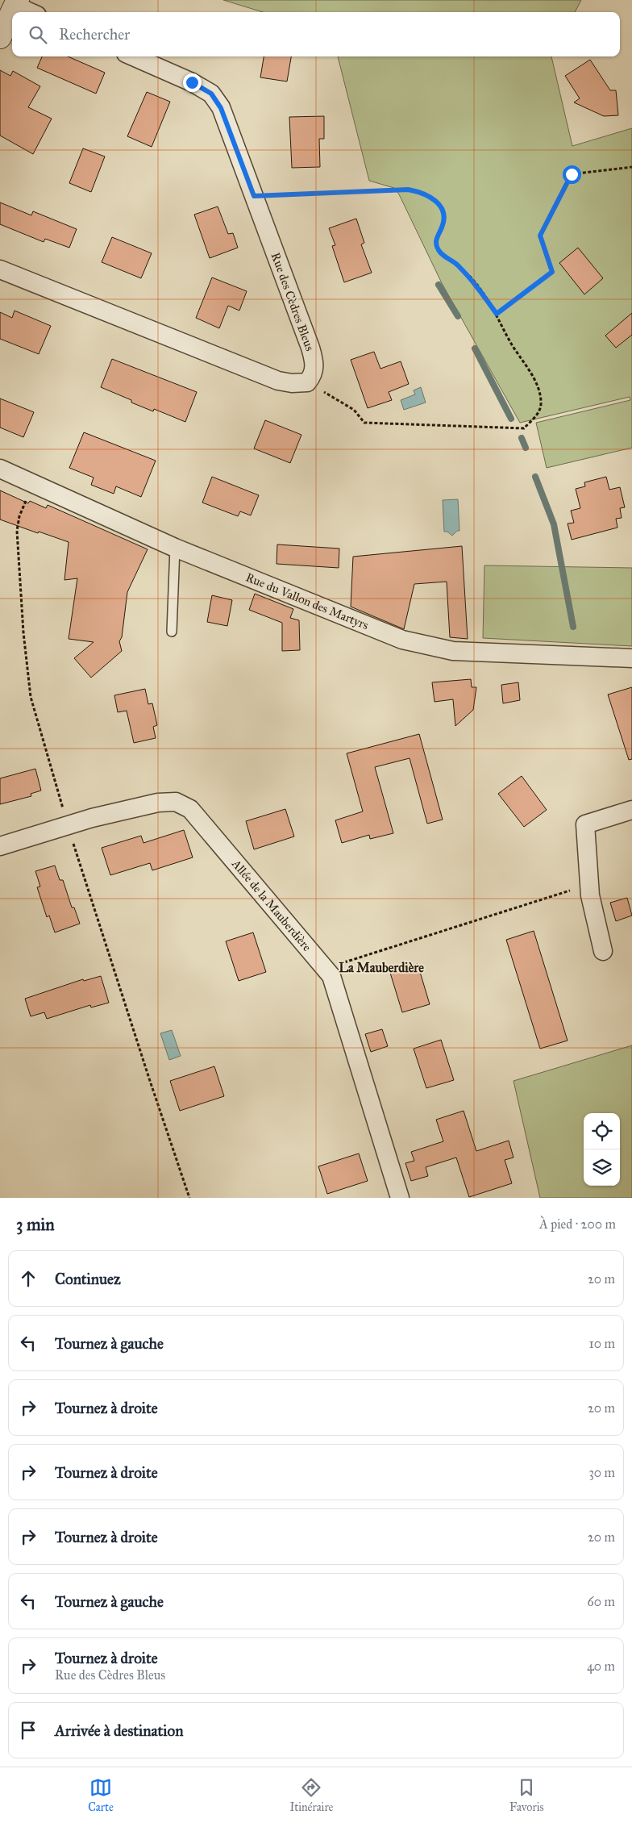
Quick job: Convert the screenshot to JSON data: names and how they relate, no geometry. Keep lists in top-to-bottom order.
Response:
{
  "streets": {
    "street": ["Rue des Cèdres Bleus", "Rue du Vallon des Martyrs", "Allée de la Mauberdière"]
  },
  "districts": ["La Mauberdière"],
  "page": {
    "search": "Rechercher",
    "heading": ["3 min", "À pied · 200 m"],
    "list": [
      ["Continuez", "20 m"],
      ["Tournez à gauche", "10 m"],
      ["Tournez à droite", "20 m"],
      ["Tournez à droite", "30 m"],
      ["Tournez à droite", "20 m"],
      ["Tournez à gauche", "60 m"],
      ["Tournez à droite", "Rue des Cèdres Bleus", "40 m"],
      "Arrivée à destination"
    ],
    "nav": ["Carte", "Itinéraire", "Favoris"]
  }
}
